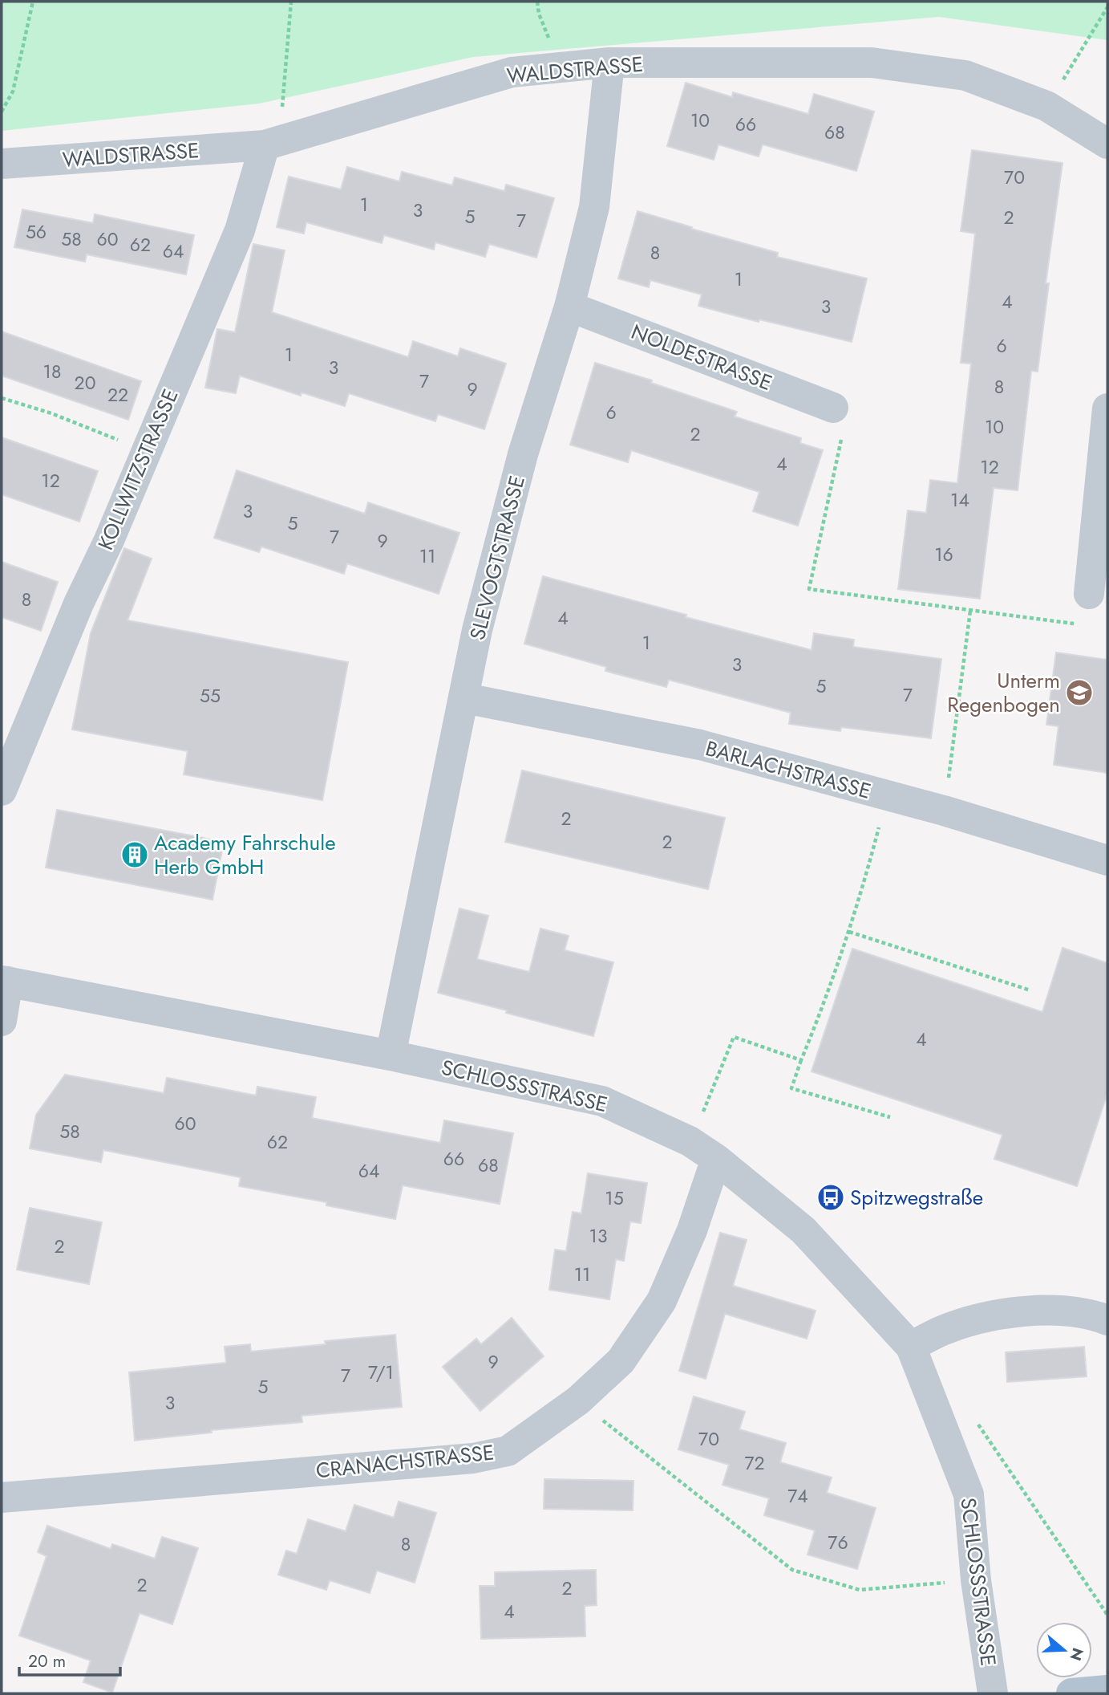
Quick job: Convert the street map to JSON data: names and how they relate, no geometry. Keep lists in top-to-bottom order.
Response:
{
  "streets": {
    "street": [
      "WALDSTRASSE",
      "NOLDESTRASSE",
      "KOLLWITZSTRASSE",
      "SLEVOGTSTRASSE",
      "BARLACHSTRASSE",
      "SCHLOSSSTRASSE",
      "CRANACHSTRASSE"
    ]
  },
  "crossings": [
    ["WALDSTRASSE", "KOLLWITZSTRASSE"],
    ["WALDSTRASSE", "SLEVOGTSTRASSE"],
    ["NOLDESTRASSE", "SLEVOGTSTRASSE"],
    ["SLEVOGTSTRASSE", "BARLACHSTRASSE"],
    ["SLEVOGTSTRASSE", "SCHLOSSSTRASSE"],
    ["SCHLOSSSTRASSE", "CRANACHSTRASSE"]
  ],
  "places": {
    "school or university": ["Unterm Regenbogen"],
    "building": ["Academy Fahrschule Herb GmbH"],
    "bus stop": ["Spitzwegstraße"]
  },
  "house_numbers": [
    "10",
    "66",
    "68",
    "70",
    "1",
    "3",
    "5",
    "2",
    "7",
    "56",
    "58",
    "60",
    "62",
    "64",
    "8",
    "1",
    "4",
    "3",
    "6",
    "1",
    "3",
    "18",
    "7",
    "20",
    "8",
    "9",
    "22",
    "6",
    "10",
    "2",
    "4",
    "12",
    "12",
    "14",
    "3",
    "5",
    "7",
    "9",
    "16",
    "11",
    "8",
    "4",
    "1",
    "3",
    "5",
    "7",
    "55",
    "2",
    "2",
    "4",
    "60",
    "58",
    "62",
    "66",
    "68",
    "64",
    "15",
    "13",
    "2",
    "11",
    "9",
    "7/1",
    "7",
    "5",
    "3",
    "70",
    "72",
    "74",
    "76",
    "8",
    "2",
    "2",
    "4"
  ],
  "scale_bar": "20 m",
  "north": "right"
}
